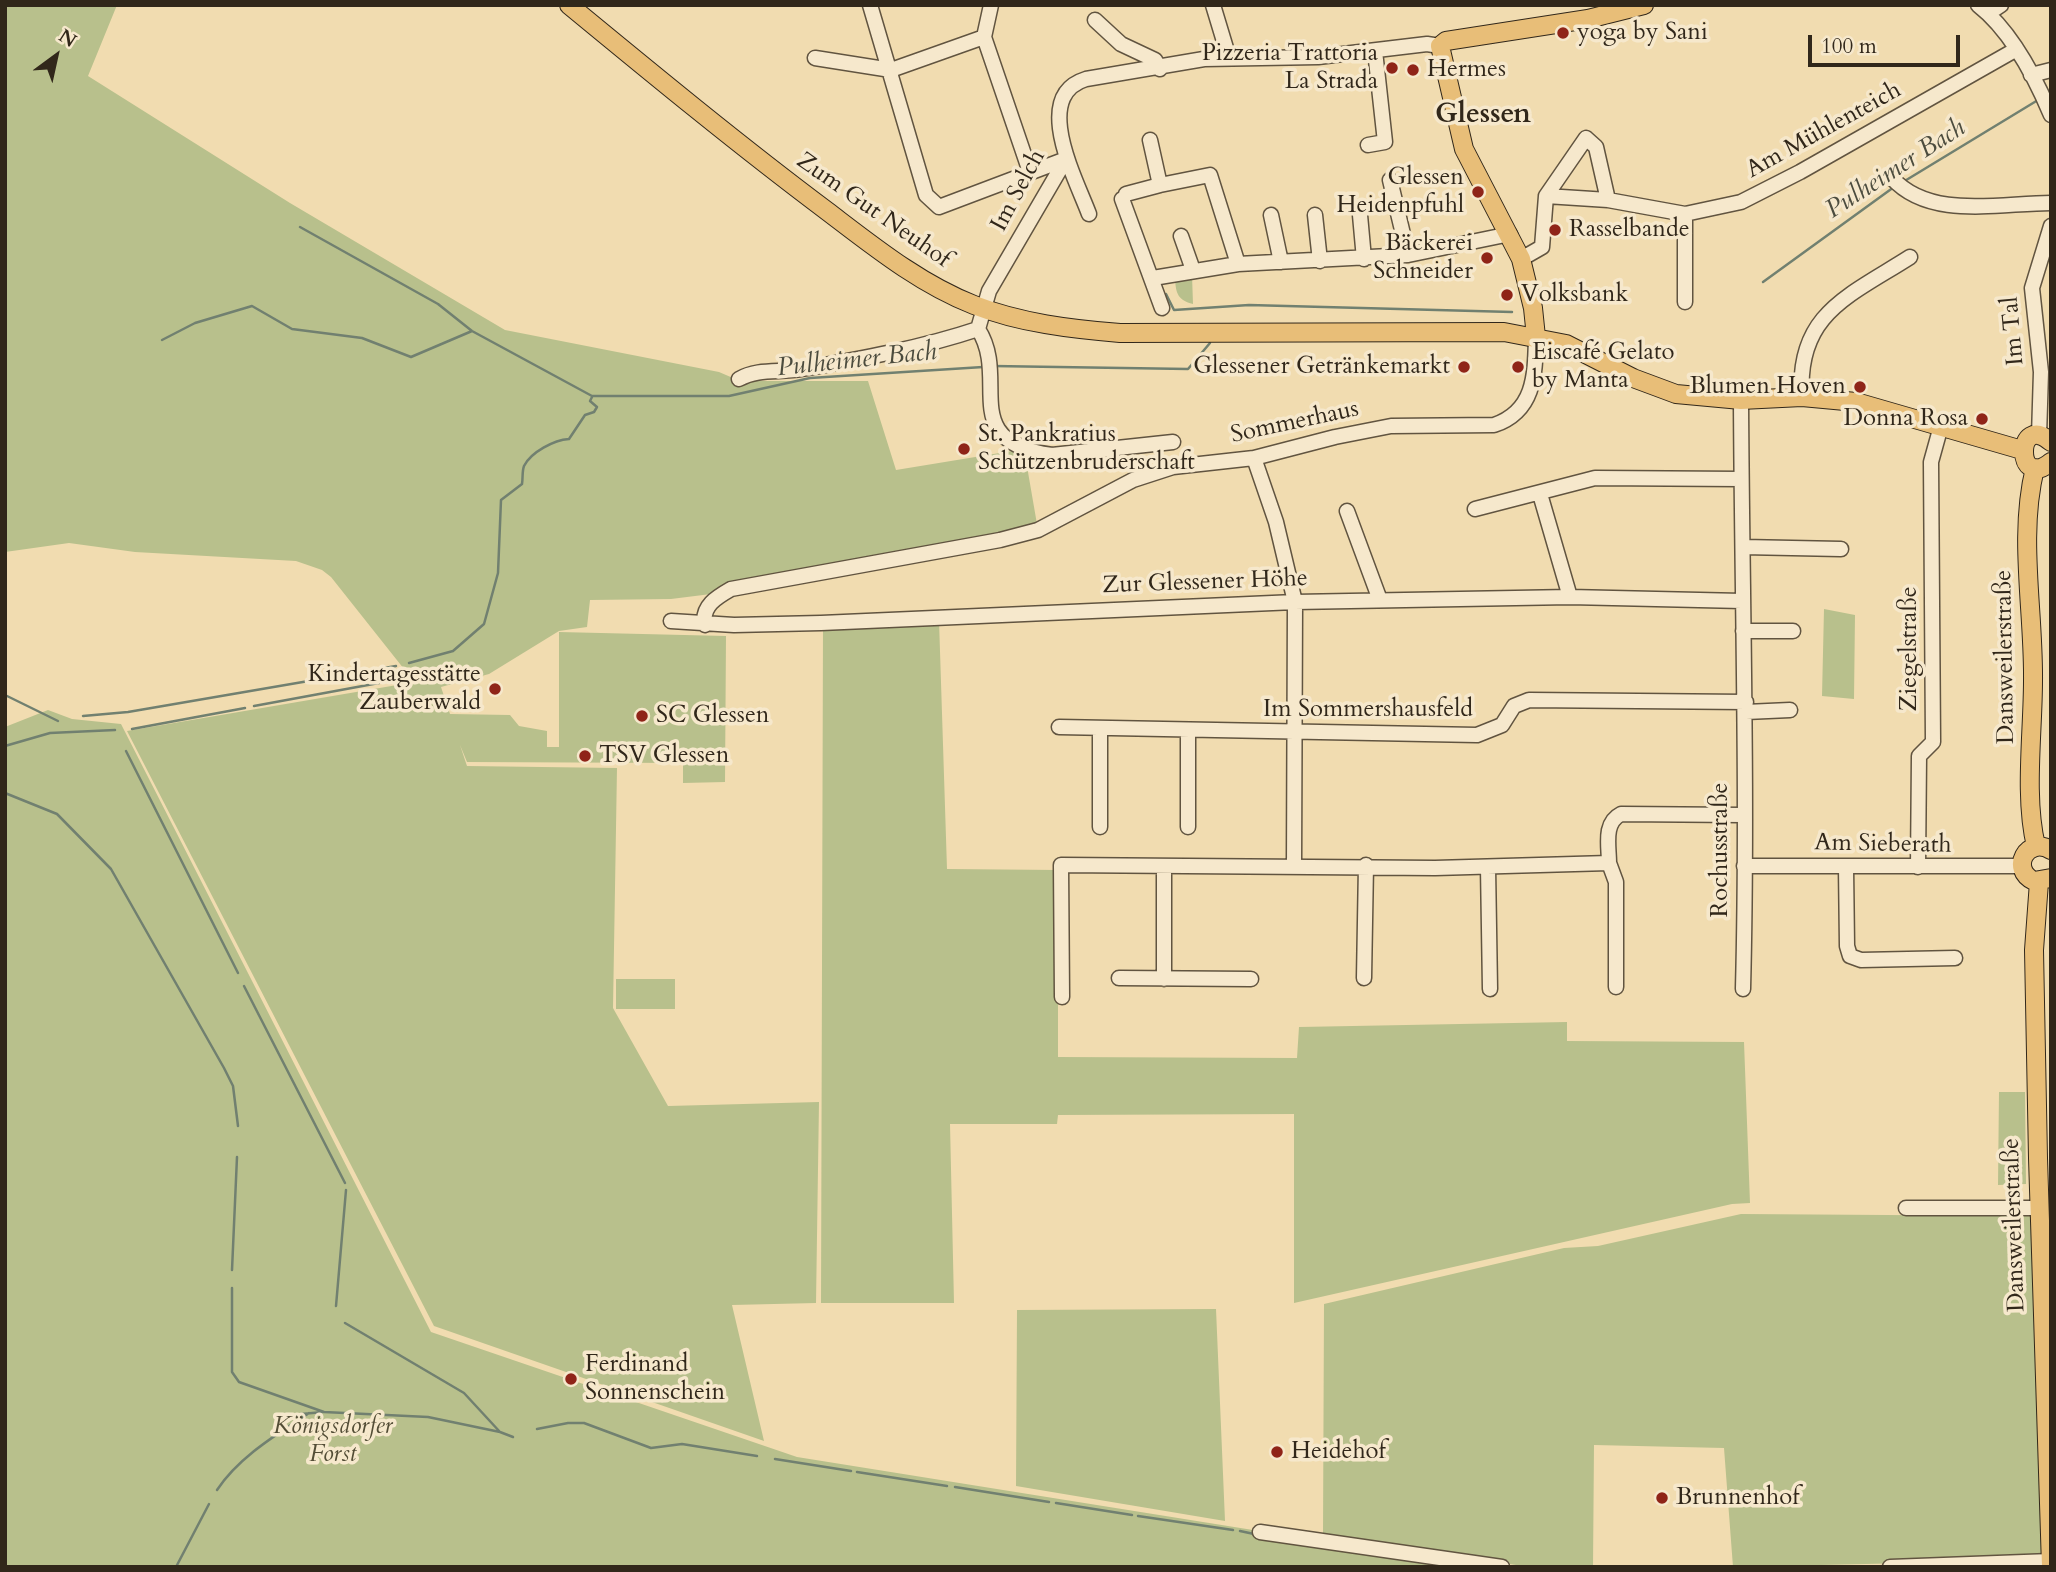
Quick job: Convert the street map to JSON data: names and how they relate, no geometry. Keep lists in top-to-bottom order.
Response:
{
  "streets": {
    "main road": ["Zum Gut Neuhof", "Dansweilerstraße"],
    "street": [
      "Am Mühlenteich",
      "Im Selch",
      "Im Tal",
      "Sommerhaus",
      "Zur Glessener Höhe",
      "Ziegelstraße",
      "Im Sommershausfeld",
      "Am Sieberath",
      "Rochusstraße"
    ]
  },
  "crossings": [
    ["Im Selch", "Zum Gut Neuhof"],
    ["Zum Gut Neuhof", "Sommerhaus"],
    ["Zum Gut Neuhof", "Ziegelstraße"],
    ["Zum Gut Neuhof", "Rochusstraße"],
    ["Sommerhaus", "Zur Glessener Höhe"],
    ["Zur Glessener Höhe", "Rochusstraße"],
    ["Ziegelstraße", "Am Sieberath"],
    ["Dansweilerstraße", "Am Sieberath"],
    ["Im Sommershausfeld", "Rochusstraße"],
    ["Am Sieberath", "Rochusstraße"]
  ],
  "districts": ["Glessen"],
  "water": ["Pulheimer Bach"],
  "parks": ["Königsdorfer Forst"],
  "places": [
    "yoga by Sani",
    "Pizzeria Trattoria La Strada",
    "Hermes",
    "Glessen Heidenpfuhl",
    "Rasselbande",
    "Bäckerei Schneider",
    "Volksbank",
    "Glessener Getränkemarkt",
    "Eiscafé Gelato by Manta",
    "Blumen Hoven",
    "Donna Rosa",
    "St. Pankratius Schützenbruderschaft",
    "Kindertagesstätte Zauberwald",
    "SC Glessen",
    "TSV Glessen",
    "Ferdinand Sonnenschein",
    "Heidehof",
    "Brunnenhof"
  ],
  "scale_bar": "100 m",
  "north": "top right"
}
